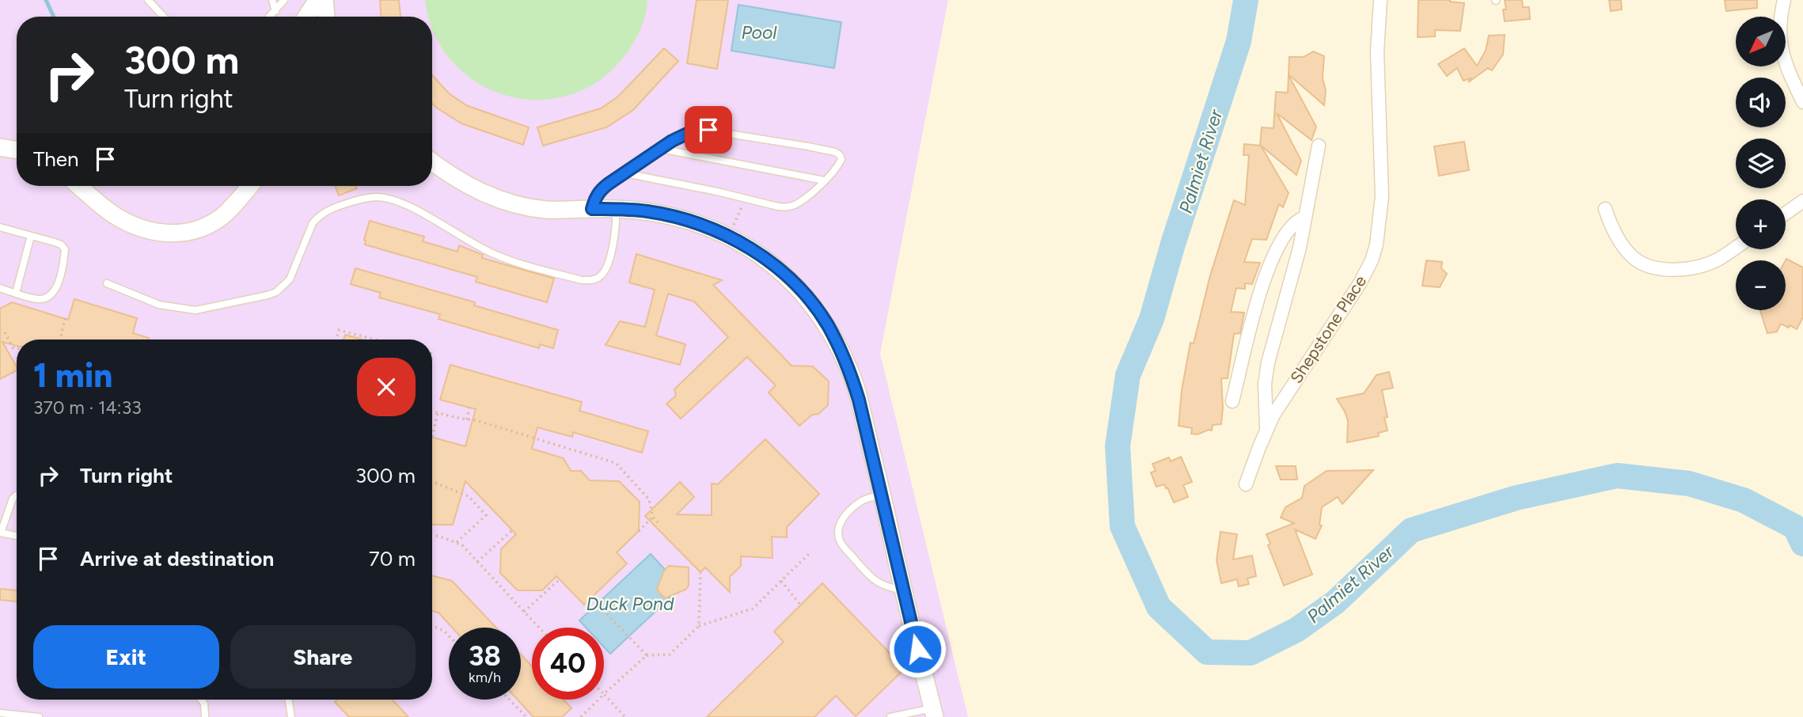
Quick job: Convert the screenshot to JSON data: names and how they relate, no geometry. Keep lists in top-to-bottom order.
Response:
{
  "streets": {
    "street": ["Shepstone Place"]
  },
  "water": ["Pool", "Palmiet River", "Duck Pond"],
  "north": "bottom left",
  "page": {
    "map_buttons": ["+", "−"],
    "turn": ["300 m", "Turn right"],
    "then": "Then",
    "heading": ["1 min", "370 m · 14:33"],
    "list": [
      {
        "name": "Turn right",
        "value": "300 m"
      },
      {
        "name": "Arrive at destination",
        "value": "70 m"
      }
    ],
    "buttons": ["Exit", "Share"],
    "speed": "38 km/h",
    "limit": "40"
  }
}
